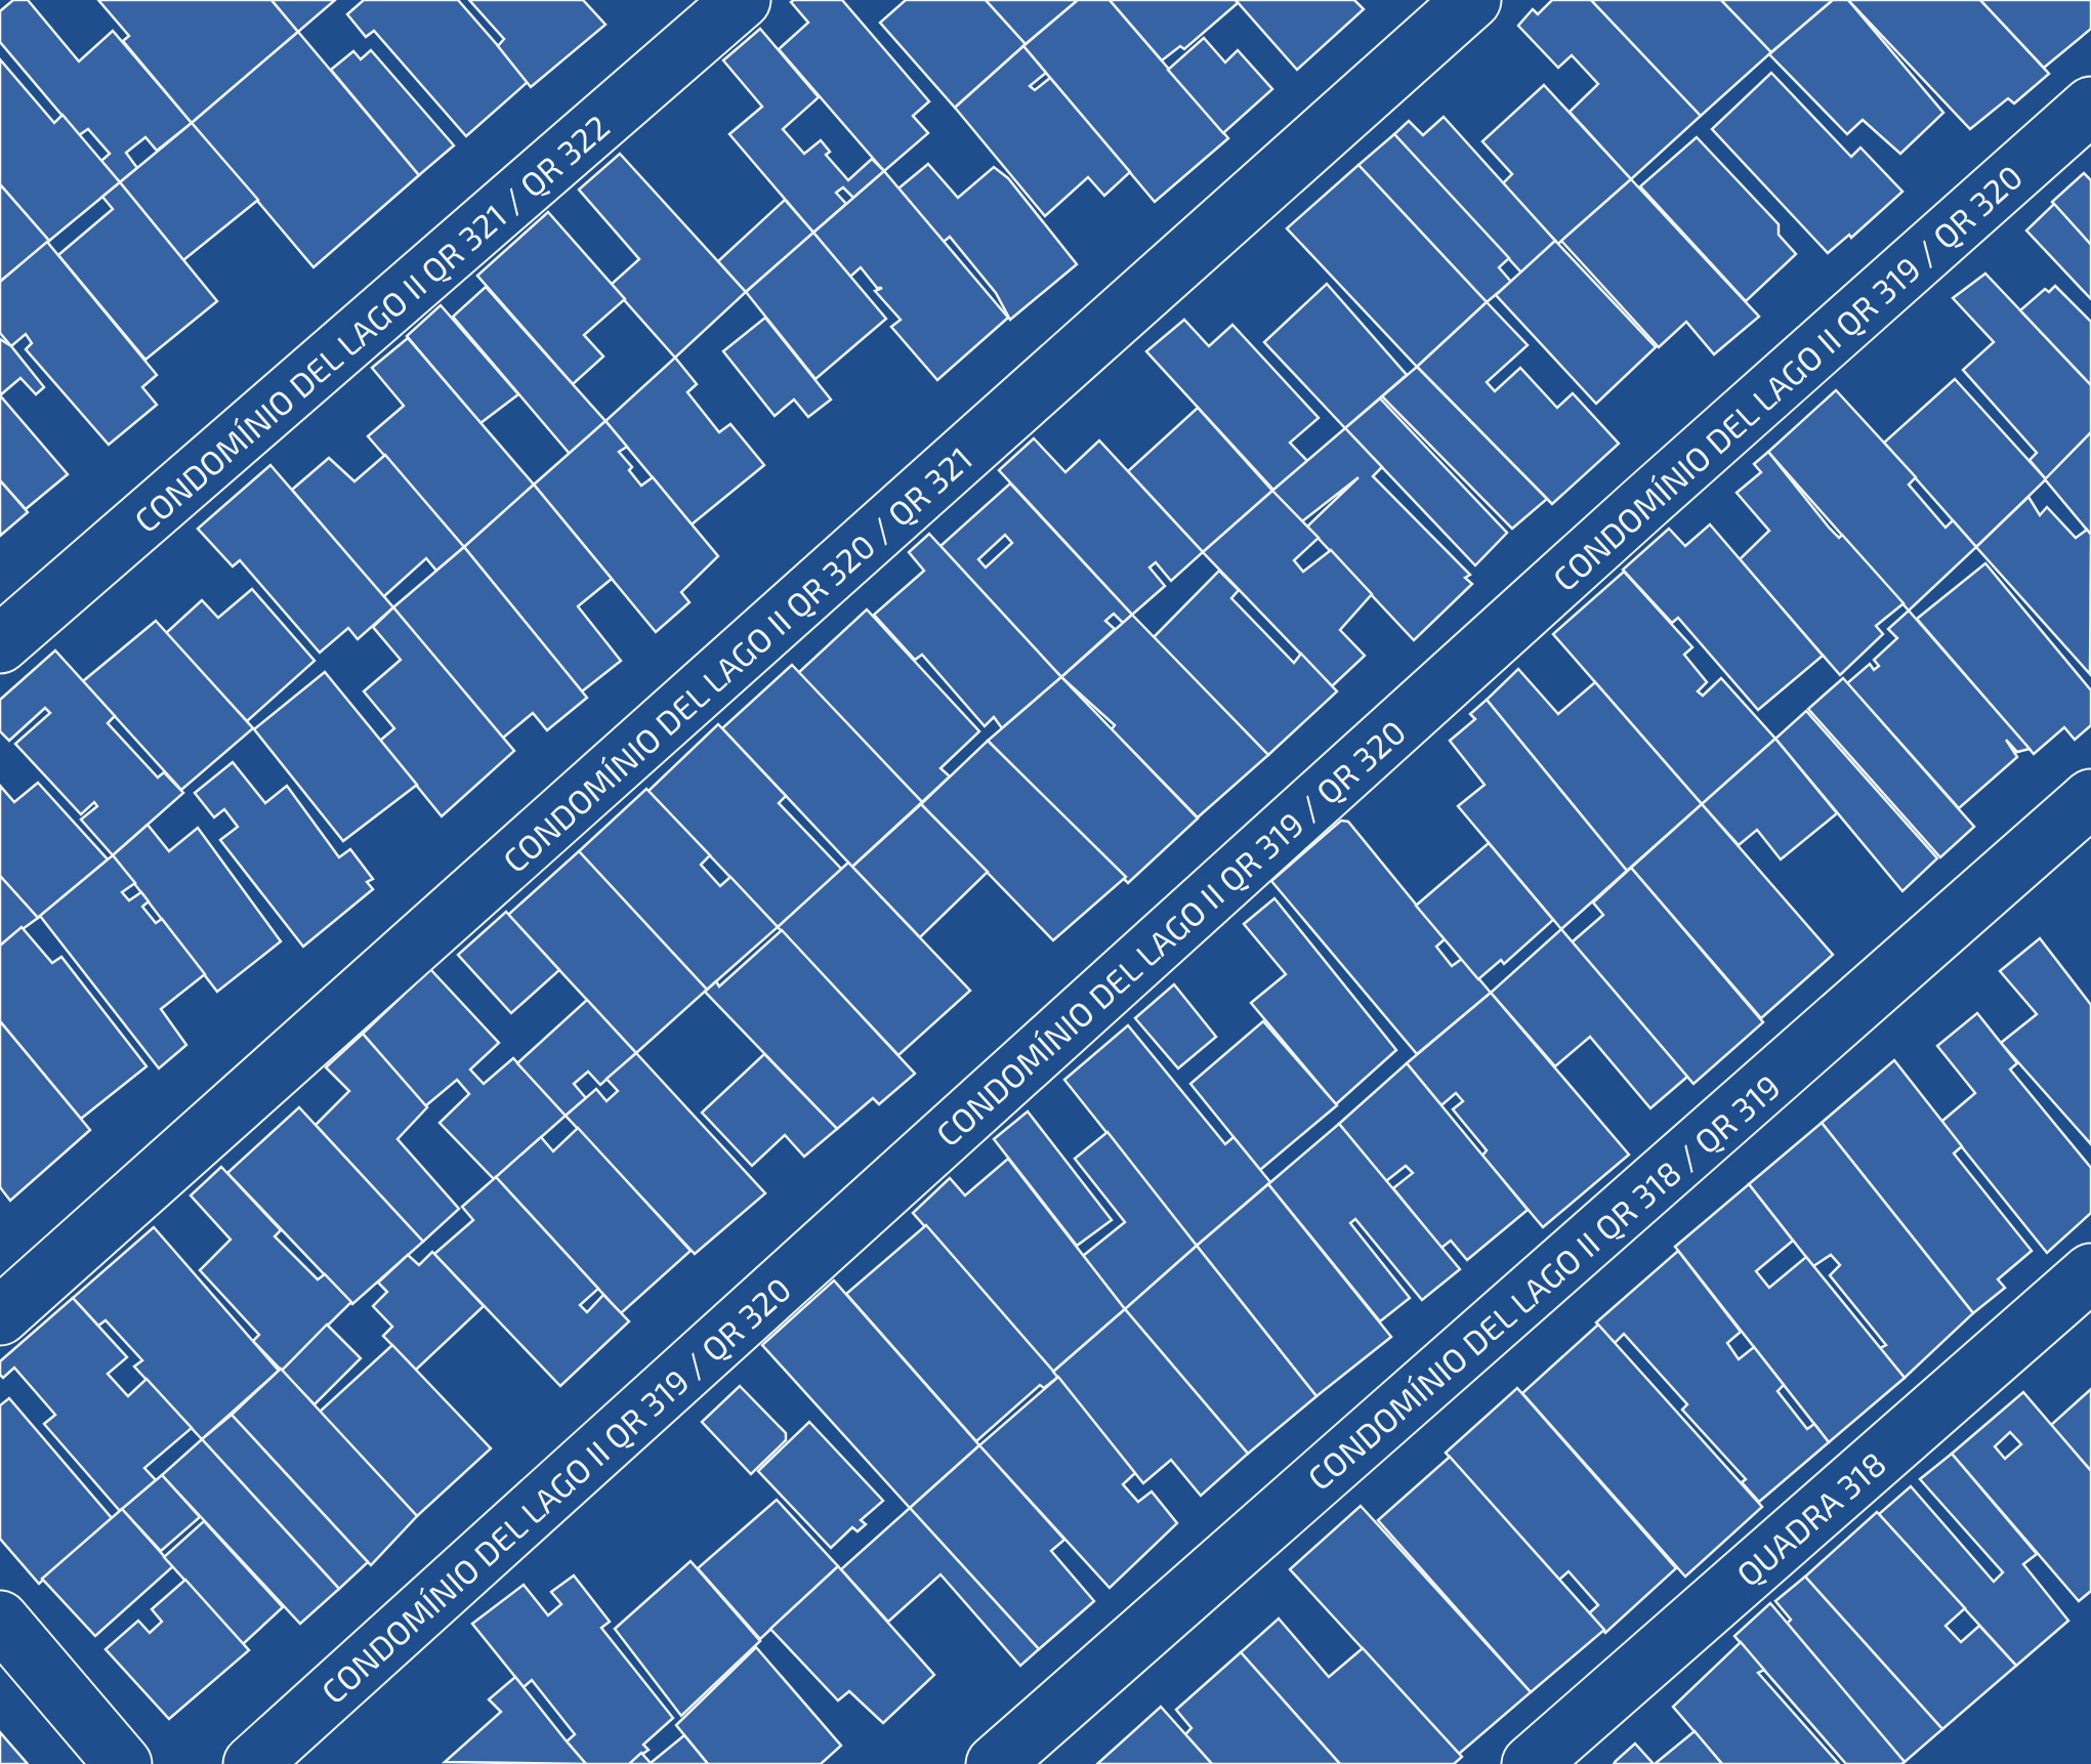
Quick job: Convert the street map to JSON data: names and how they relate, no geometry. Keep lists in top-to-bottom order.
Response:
{
  "streets": {
    "street": [
      "CONDOMÍNIO DEL LAGO II QR 321 / QR 322",
      "CONDOMÍNIO DEL LAGO II QR 319 / QR 320",
      "CONDOMÍNIO DEL LAGO II QR 320 / QR 321",
      "CONDOMÍNIO DEL LAGO II QR 318 / QR 319",
      "QUADRA 318"
    ]
  }
}
